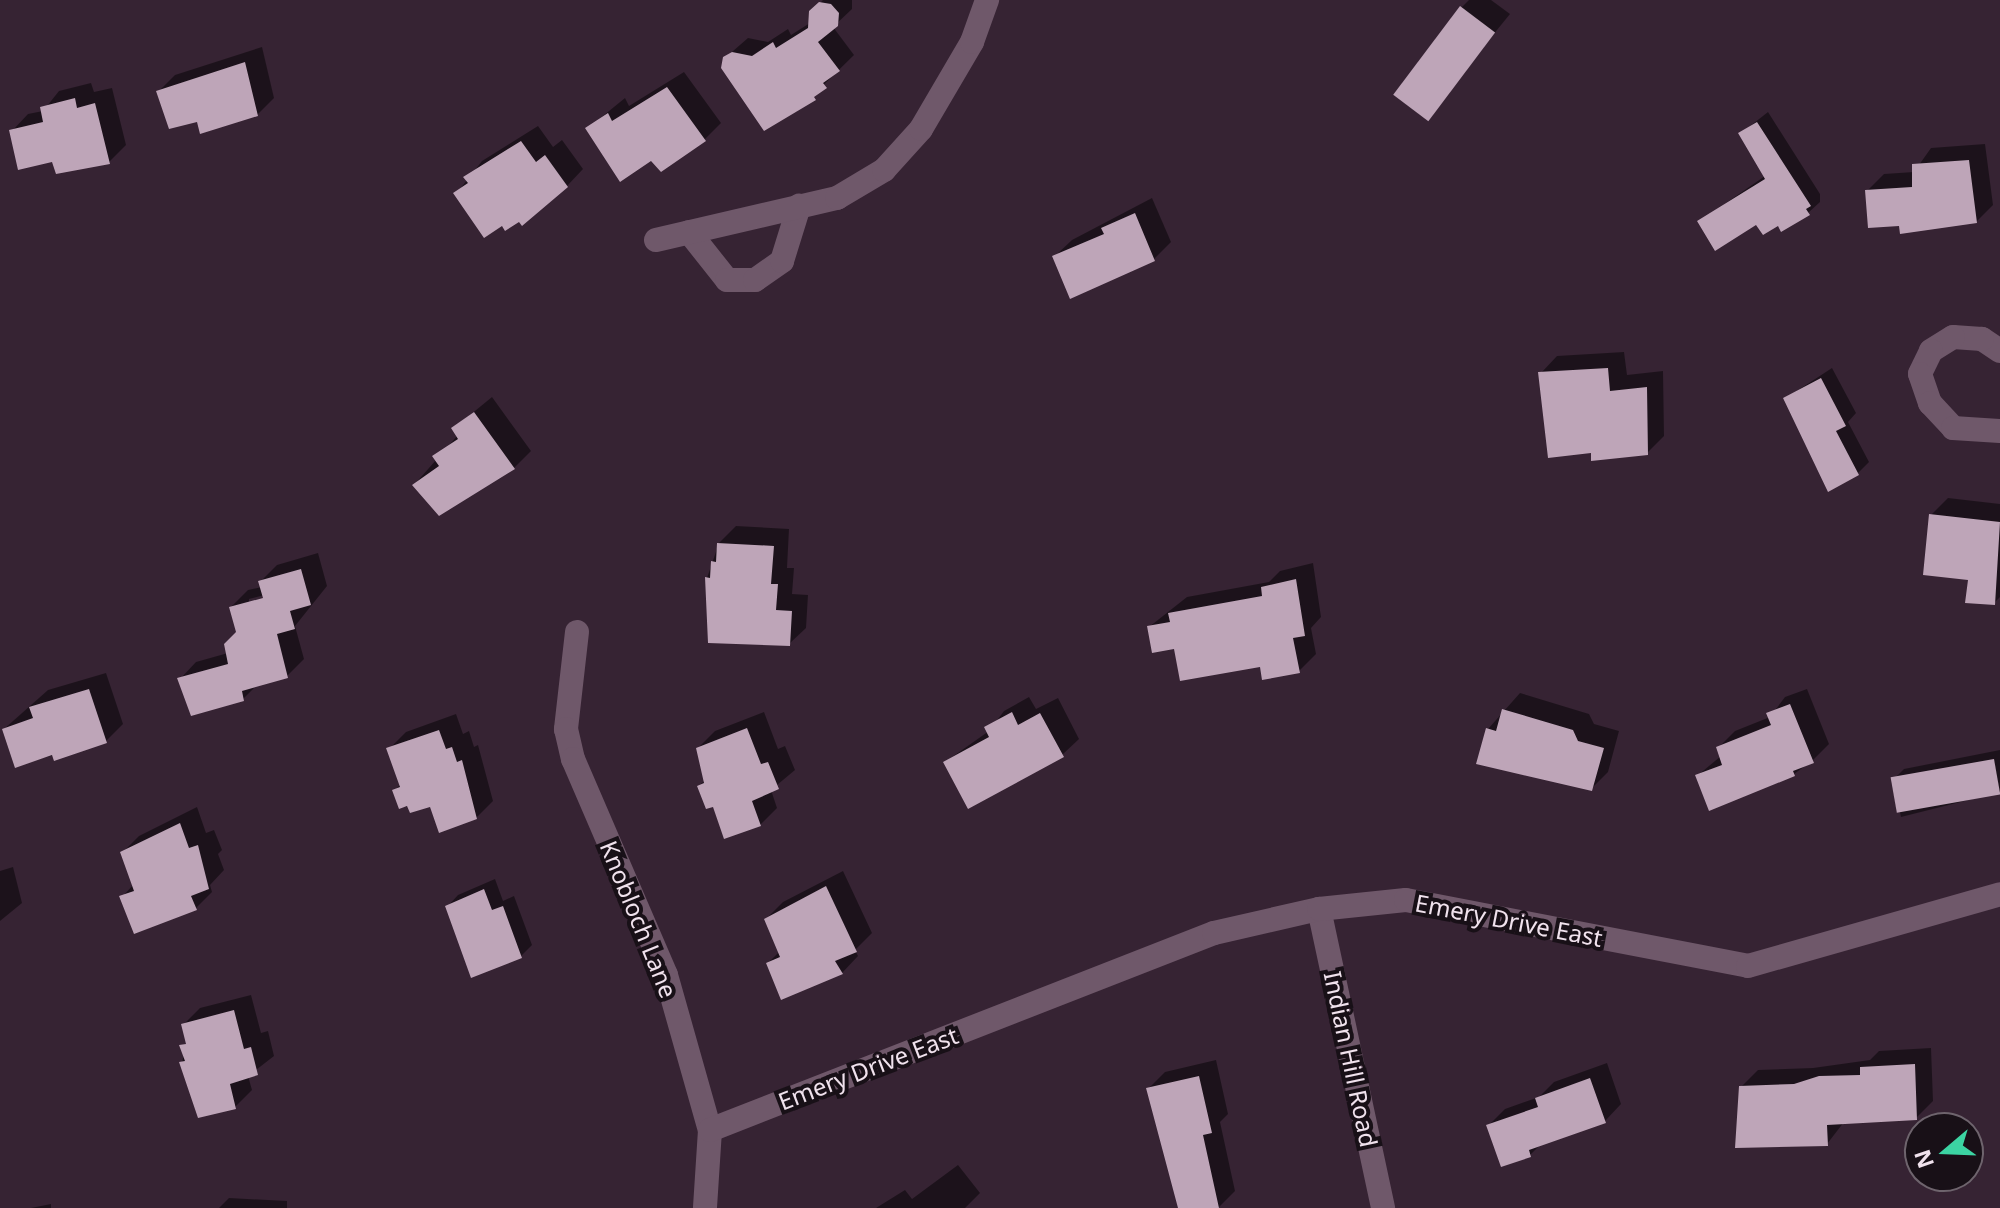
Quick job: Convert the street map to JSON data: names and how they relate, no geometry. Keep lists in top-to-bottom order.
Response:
{
  "streets": {
    "street": ["Knobloch Lane", "Emery Drive East", "Indian Hill Road"]
  },
  "crossings": [
    ["Knobloch Lane", "Emery Drive East"],
    ["Emery Drive East", "Indian Hill Road"]
  ],
  "north": "left"
}
